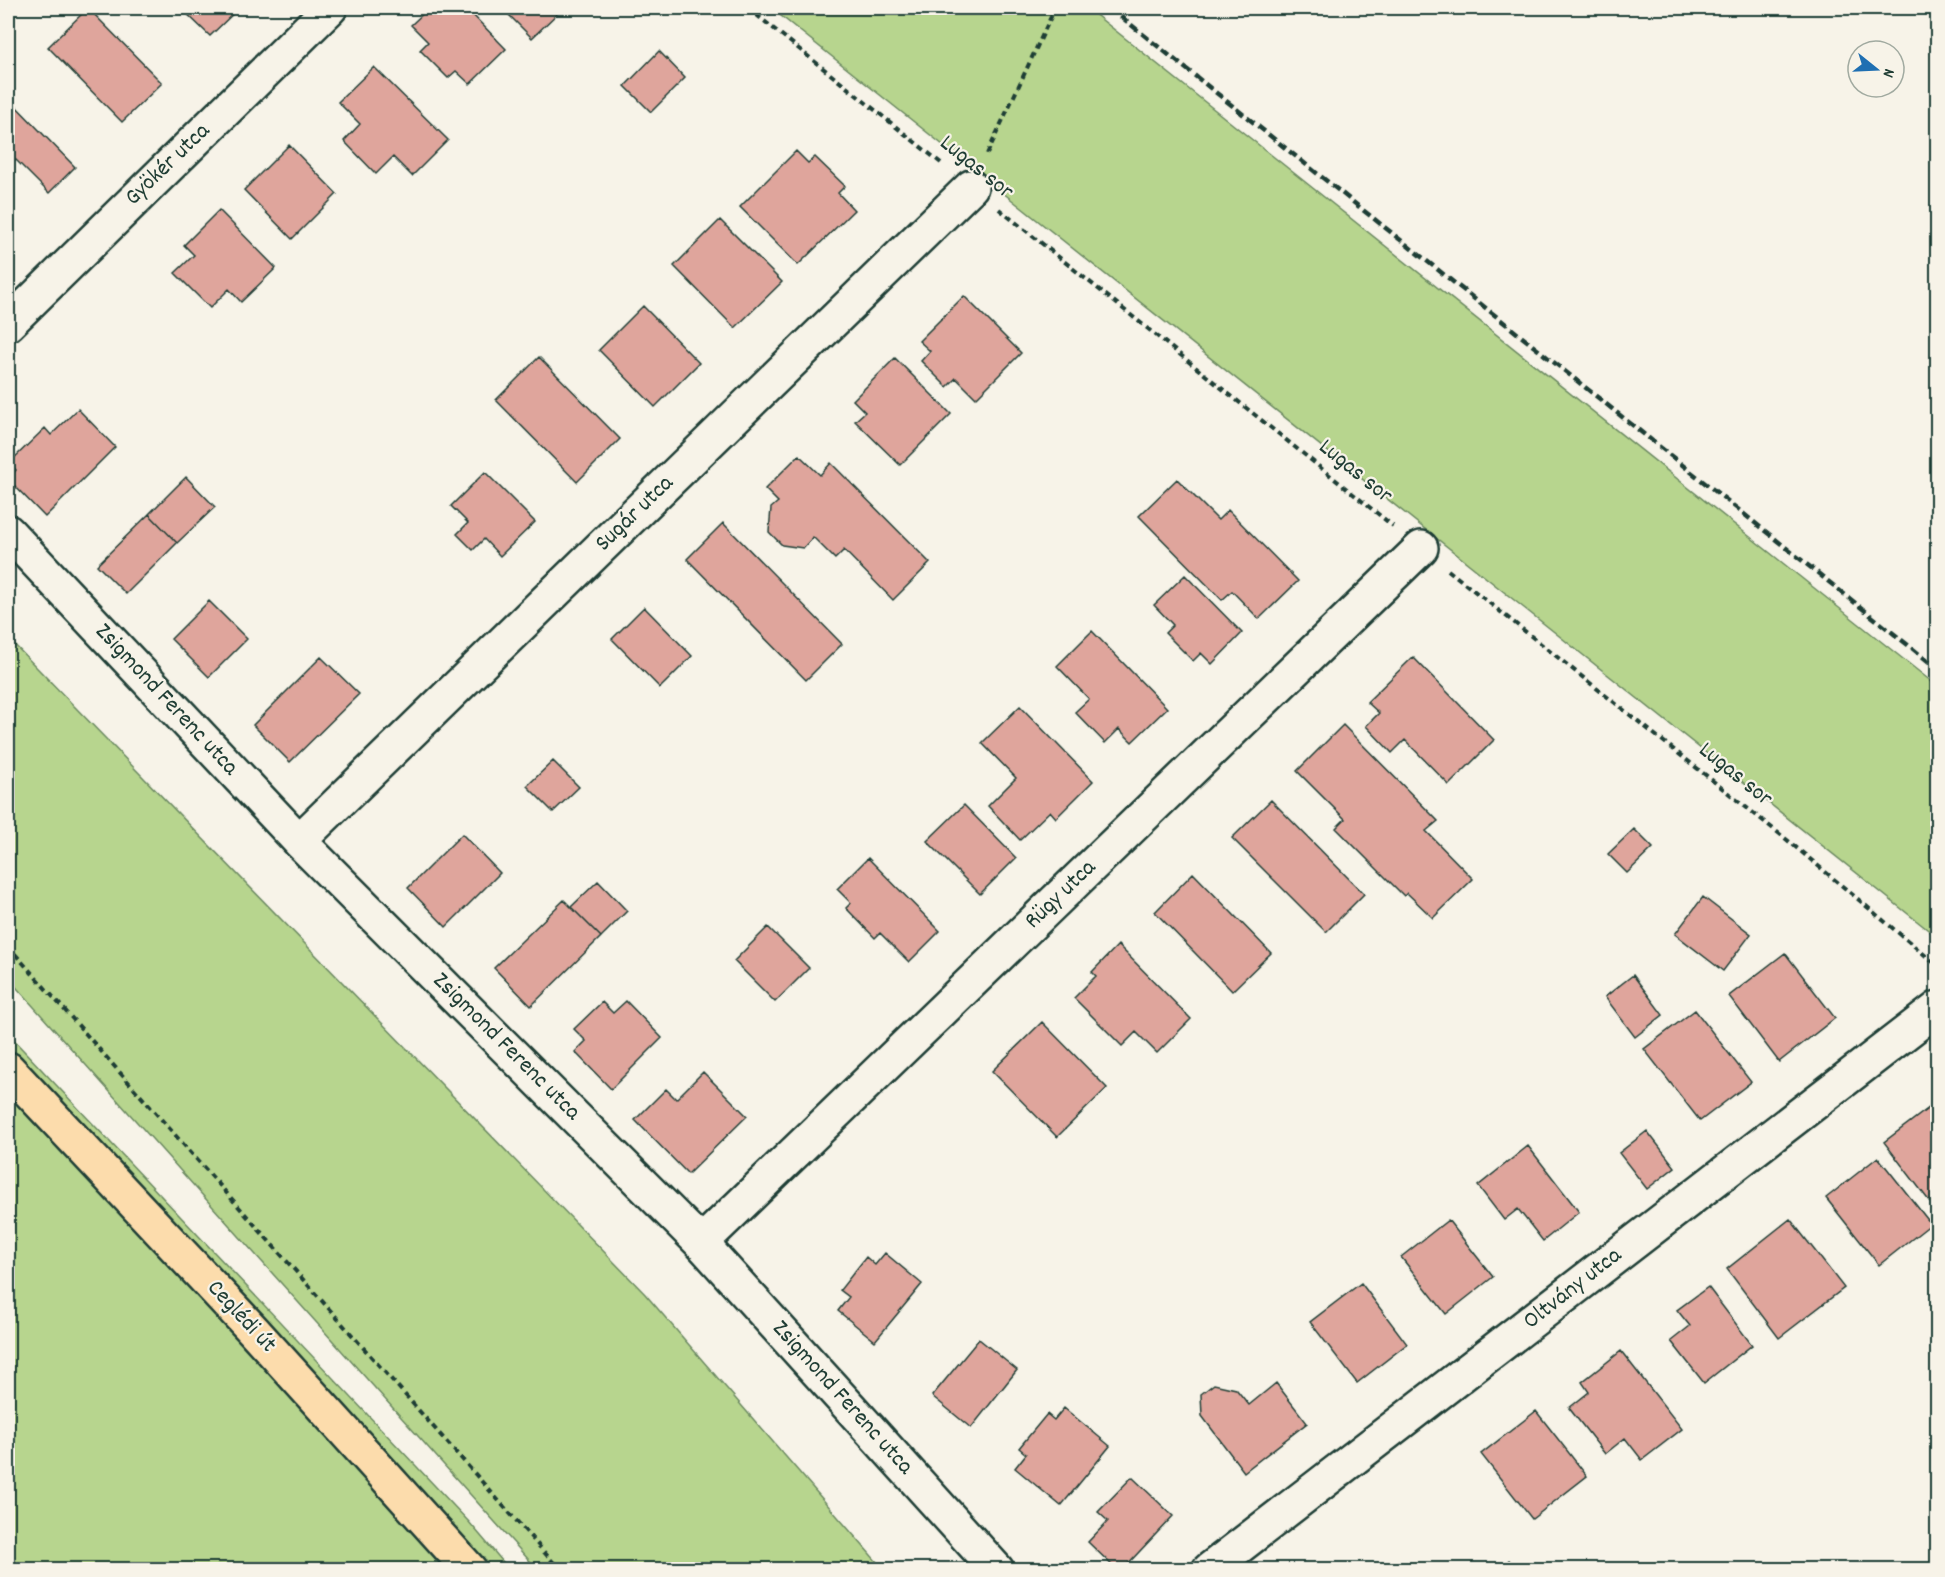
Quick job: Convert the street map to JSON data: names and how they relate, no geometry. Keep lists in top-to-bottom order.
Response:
{
  "streets": {
    "main road": ["Ceglédi út"],
    "street": [
      "Gyökér utca",
      "Sugár utca",
      "Zsigmond Ferenc utca",
      "Rügy utca",
      "Oltvány utca"
    ],
    "path": ["Lugas sor"]
  },
  "crossings": [
    ["Lugas sor", "Sugár utca"],
    ["Lugas sor", "Rügy utca"],
    ["Sugár utca", "Zsigmond Ferenc utca"],
    ["Zsigmond Ferenc utca", "Rügy utca"]
  ],
  "north": "right"
}
